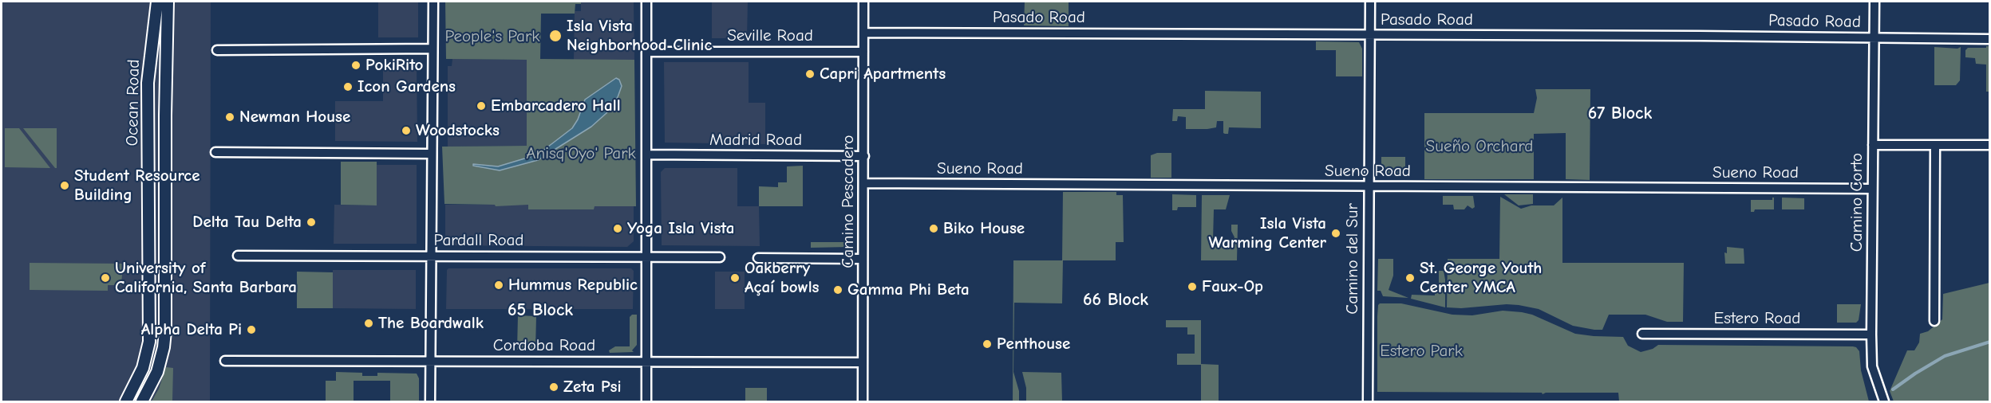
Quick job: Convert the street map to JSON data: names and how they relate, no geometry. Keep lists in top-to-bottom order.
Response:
{
  "streets": {
    "street": [
      "Pasado Road",
      "Seville Road",
      "Ocean Road",
      "Madrid Road",
      "Sueno Road",
      "Camino Pescadero",
      "Camino Corto",
      "Pardall Road",
      "Camino del Sur",
      "Estero Road",
      "Cordoba Road"
    ]
  },
  "crossings": [
    ["Pasado Road", "Camino Pescadero"],
    ["Pasado Road", "Camino Corto"],
    ["Pasado Road", "Camino del Sur"],
    ["Seville Road", "Camino Pescadero"],
    ["Madrid Road", "Camino Pescadero"],
    ["Sueno Road", "Camino Pescadero"],
    ["Sueno Road", "Camino Corto"],
    ["Sueno Road", "Camino del Sur"],
    ["Camino Pescadero", "Cordoba Road"],
    ["Camino Corto", "Estero Road"]
  ],
  "districts": ["67 Block", "66 Block", "65 Block"],
  "parks": [
    "People's Park",
    "Sueño Orchard",
    "Anisq'Oyo' Park",
    "Estero Park"
  ],
  "places": [
    "Isla Vista Neighborhood Clinic",
    "PokiRito",
    "Capri Apartments",
    "Icon Gardens",
    "Embarcadero Hall",
    "Newman House",
    "Woodstocks",
    "Student Resource Building",
    "Delta Tau Delta",
    "Yoga Isla Vista",
    "Biko House",
    "Isla Vista Warming Center",
    "University of California, Santa Barbara",
    "Oakberry Açaí bowls",
    "St. George Youth Center YMCA",
    "Hummus Republic",
    "Faux-Op",
    "Gamma Phi Beta",
    "The Boardwalk",
    "Alpha Delta Pi",
    "Penthouse",
    "Zeta Psi"
  ]
}
